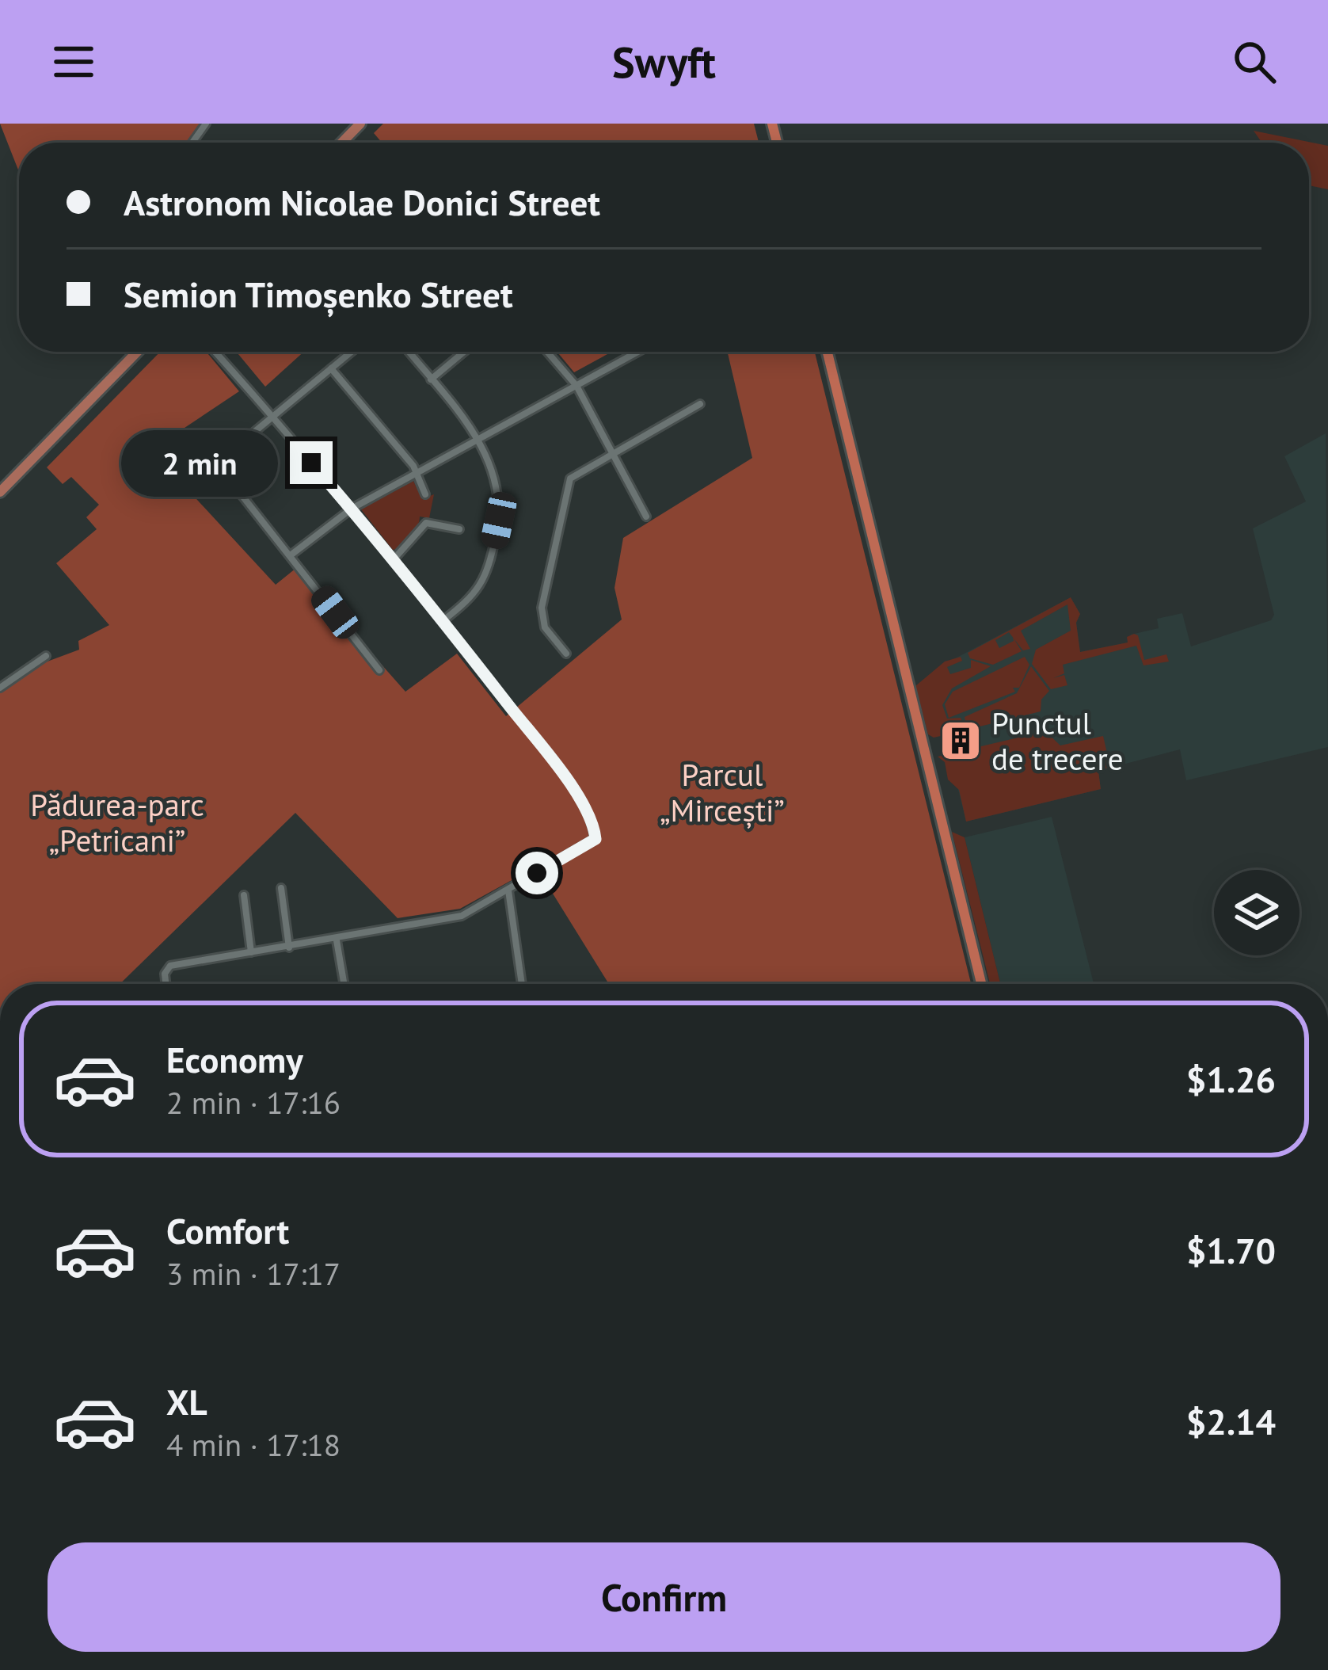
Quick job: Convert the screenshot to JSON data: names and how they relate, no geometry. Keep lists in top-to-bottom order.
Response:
{
  "parks": ["Parcul „Mircești”", "Pădurea-parc „Petricani”"],
  "places": {
    "building": ["Punctul de trecere"]
  },
  "page": {
    "header": "Swyft",
    "banner": ["Astronom Nicolae Donici Street", "Semion Timoșenko Street"],
    "bubble": "2 min",
    "list": [
      {
        "name": "Economy",
        "note": "2 min · 17:16",
        "value": "$1.26"
      },
      {
        "name": "Comfort",
        "note": "3 min · 17:17",
        "value": "$1.70"
      },
      {
        "name": "XL",
        "note": "4 min · 17:18",
        "value": "$2.14"
      }
    ],
    "buttons": "Confirm"
  }
}
